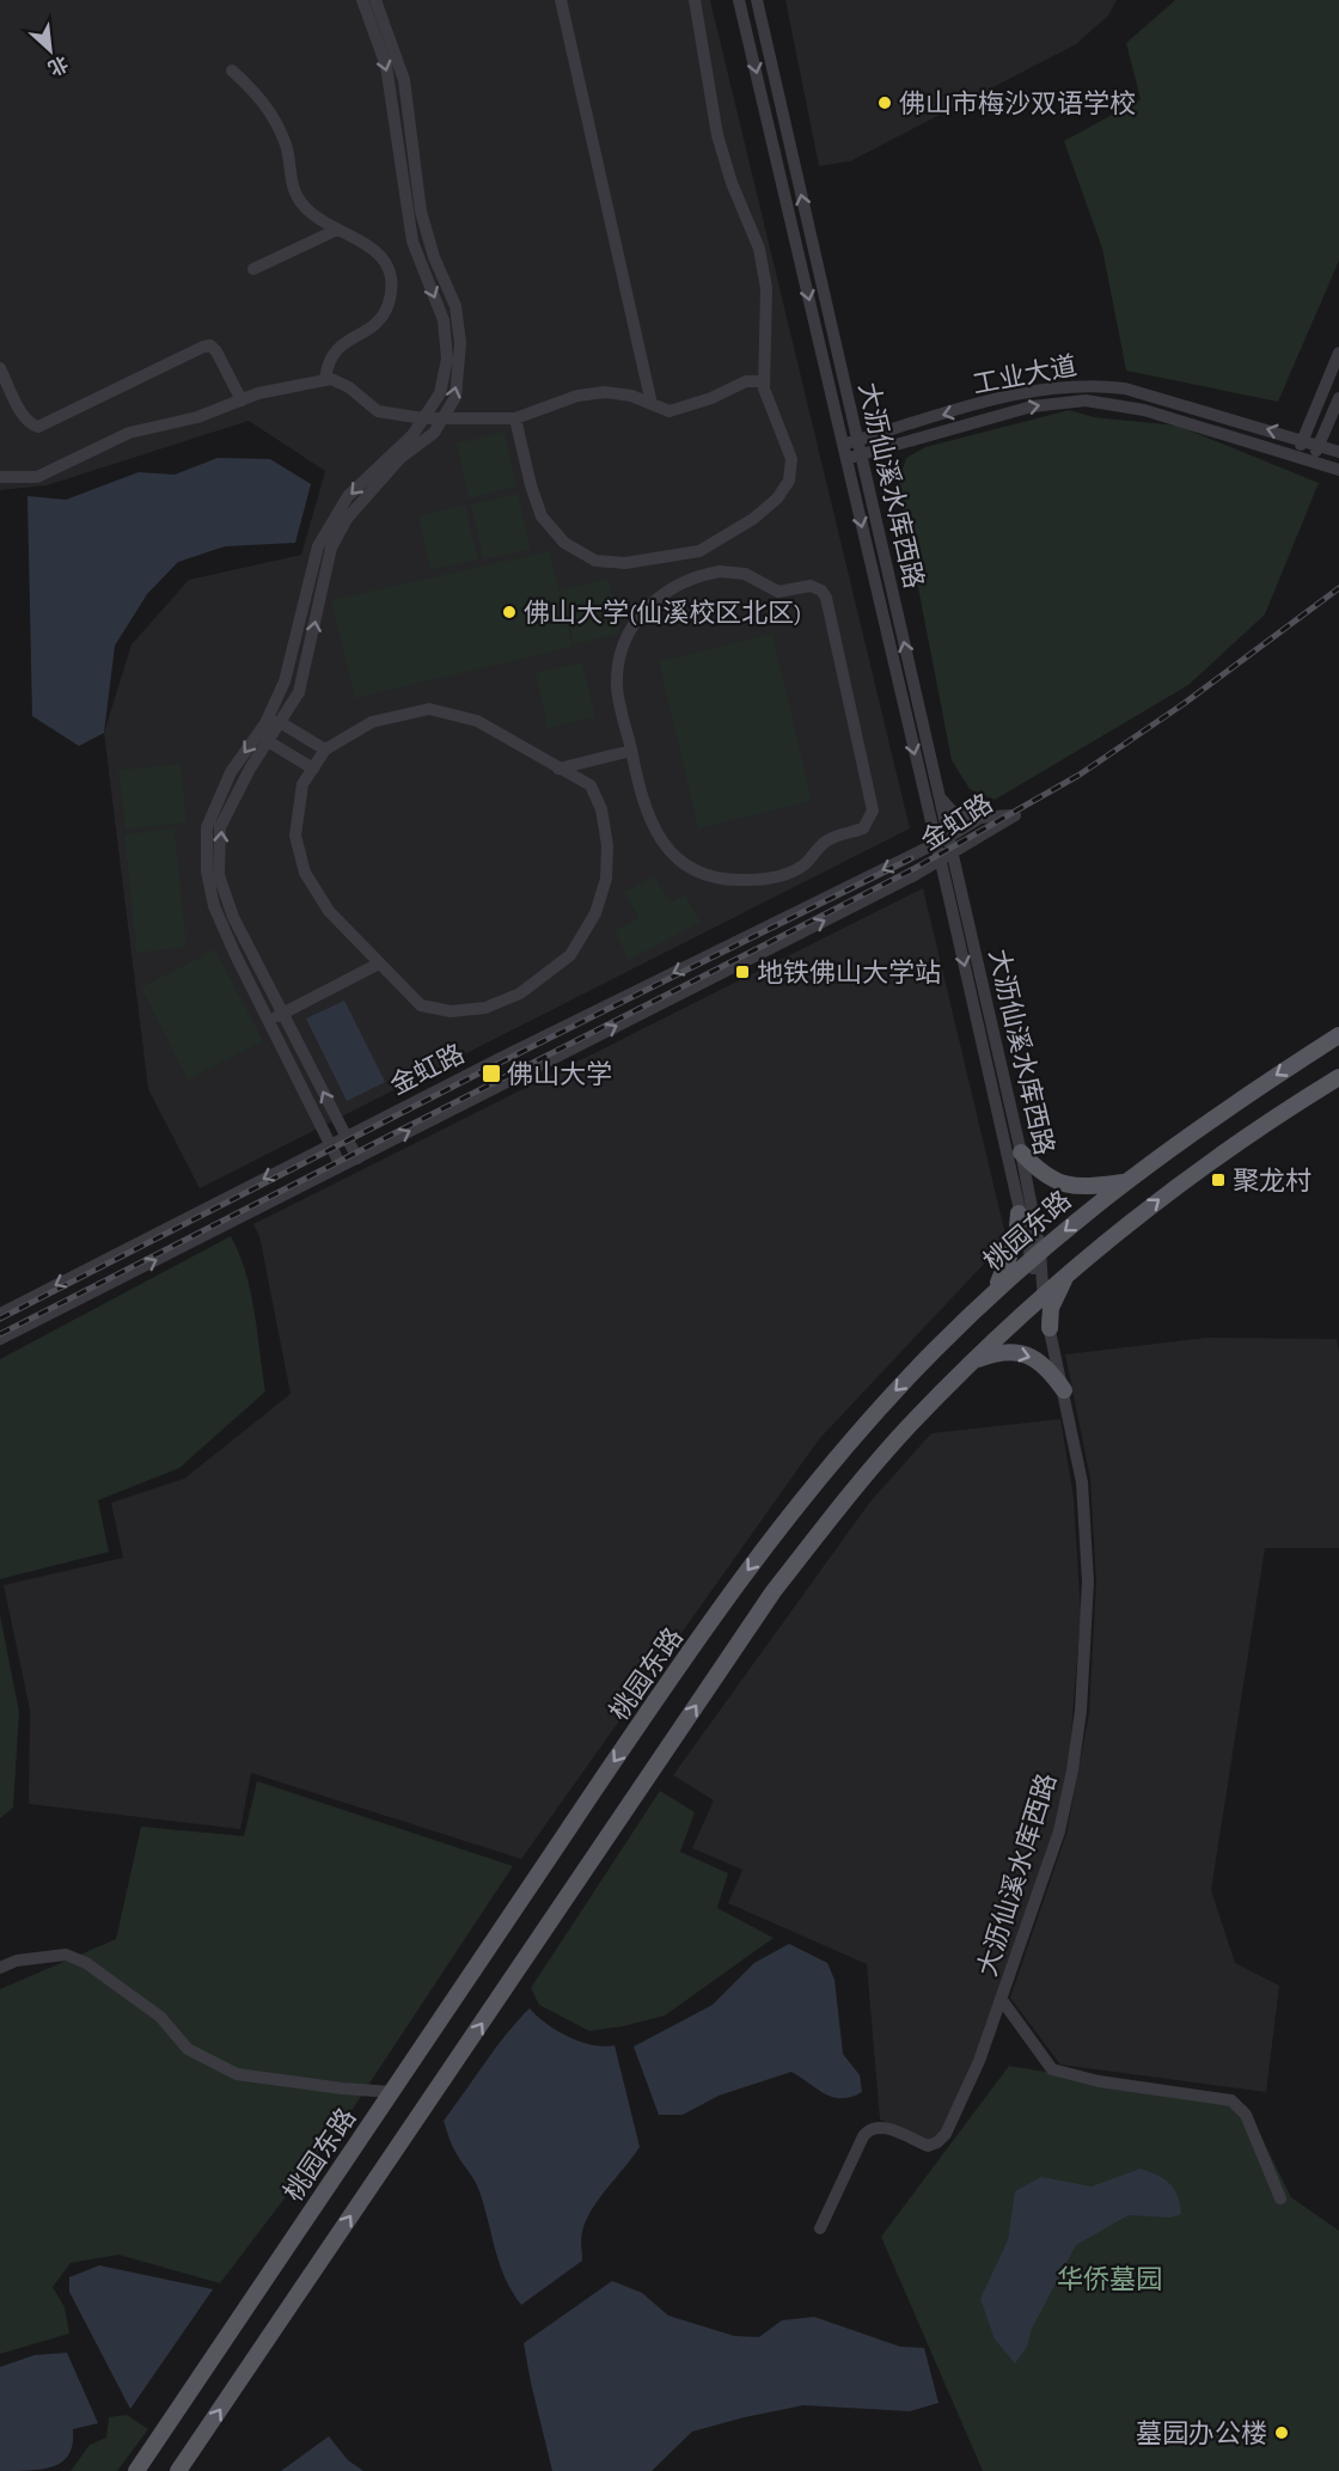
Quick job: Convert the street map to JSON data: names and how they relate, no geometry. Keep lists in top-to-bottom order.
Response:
{
  "streets": {
    "main road": ["桃园东路"],
    "street": ["工业大道", "大沥仙溪水库西路", "金虹路"]
  },
  "crossings": [
    ["工业大道", "大沥仙溪水库西路"],
    ["大沥仙溪水库西路", "金虹路"],
    ["大沥仙溪水库西路", "桃园东路"]
  ],
  "parks": ["华侨墓园"],
  "places": {
    "other": ["佛山市梅沙双语学校", "佛山大学(仙溪校区北区)", "墓园办公楼"],
    "transit": ["地铁佛山大学站", "佛山大学", "聚龙村"]
  },
  "north": "bottom right"
}
